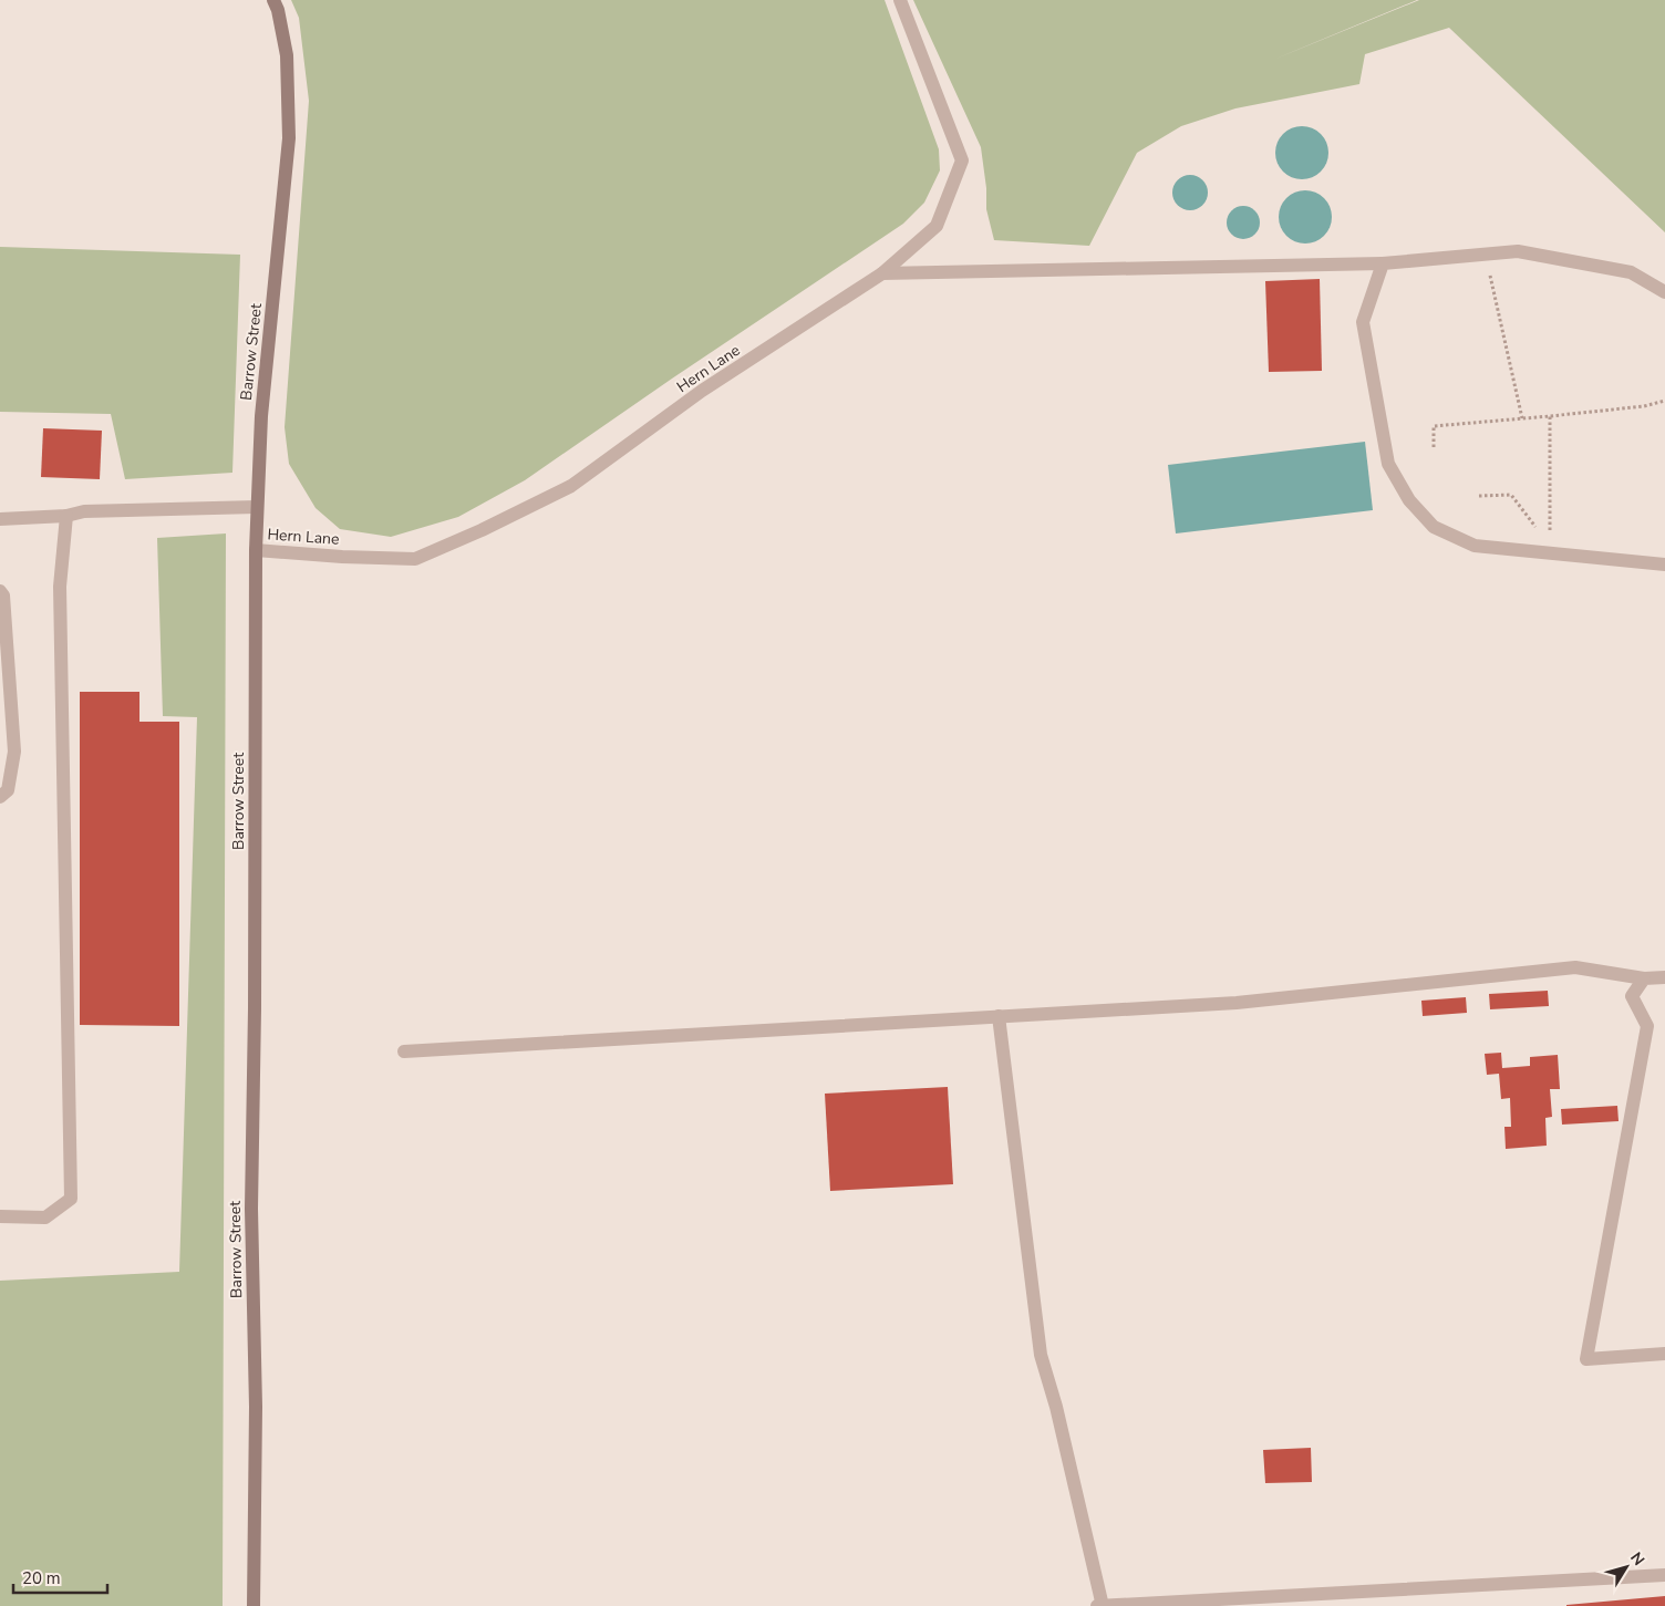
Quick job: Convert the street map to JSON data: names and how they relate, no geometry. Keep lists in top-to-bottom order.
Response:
{
  "streets": {
    "main road": ["Barrow Street"],
    "street": ["Hern Lane"]
  },
  "crossings": [
    ["Barrow Street", "Hern Lane"]
  ],
  "scale_bar": "20 m",
  "north": "top right"
}
